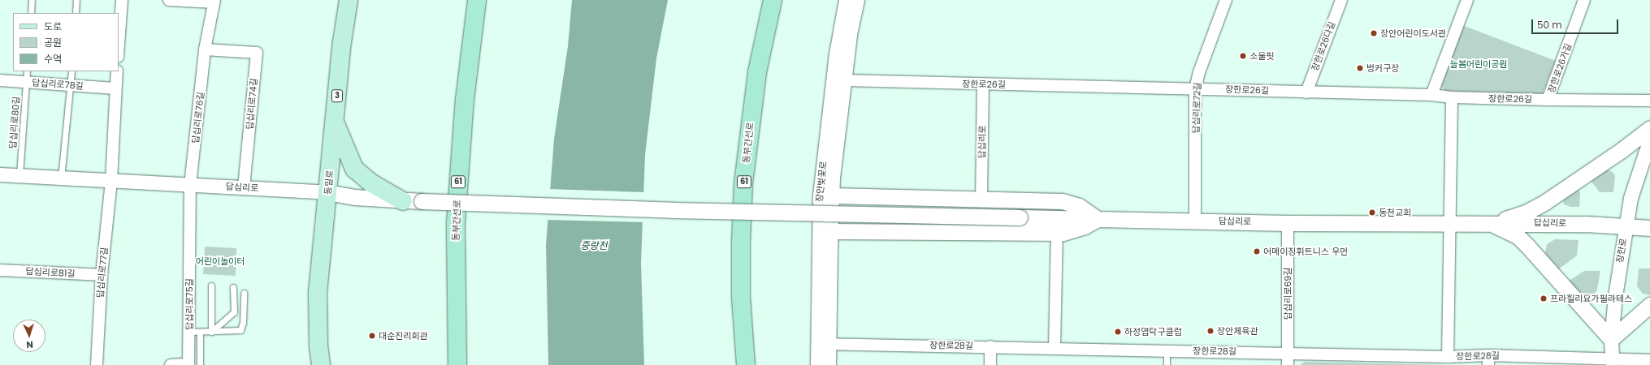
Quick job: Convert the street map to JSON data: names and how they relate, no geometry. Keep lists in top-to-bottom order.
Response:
{
  "streets": {
    "highway": ["동부간선로", "61"],
    "main road": ["3", "답십리로", "동일로"],
    "street": [
      "장한로26다길",
      "장한로26가길",
      "답십리로78길",
      "장한로26길",
      "답십리로74길",
      "답십리로72길",
      "답십리로76길",
      "장안벚꽃로",
      "장한로",
      "답십리로81길",
      "답십리로77길",
      "답십리로69길",
      "답십리로75길",
      "장한로28길"
    ],
    "lane": ["답십리로80길"]
  },
  "crossings": [
    ["장한로26다길", "장한로26길"],
    ["장한로26가길", "장한로26길"],
    ["답십리로78길", "답십리로80길"],
    ["장한로26길", "답십리로72길"],
    ["장한로26길", "답십리로"],
    ["장한로26길", "장안벚꽃로"],
    ["답십리로74길", "답십리로76길"],
    ["답십리로74길", "답십리로"],
    ["답십리로72길", "답십리로"],
    ["답십리로76길", "답십리로"],
    ["답십리로76길", "답십리로75길"],
    ["답십리로80길", "답십리로"],
    ["답십리로", "동일로"],
    ["답십리로", "장한로"],
    ["답십리로", "답십리로77길"],
    ["답십리로", "답십리로69길"],
    ["답십리로", "답십리로75길"],
    ["장안벚꽃로", "장한로28길"],
    ["장한로", "장한로28길"],
    ["답십리로81길", "답십리로77길"],
    ["답십리로69길", "장한로28길"]
  ],
  "water": ["중랑천"],
  "parks": ["늘봄어린이공원", "어린이놀이터"],
  "places": [
    "장안어린이도서관",
    "소울핏",
    "벙커구장",
    "동천교회",
    "어메이징휘트니스 우먼",
    "프라힐리요가필라테스",
    "장안체육관",
    "하정엽탁구클럽",
    "대순진리회관"
  ],
  "legend": ["도로", "공원", "수역"],
  "scale_bar": "50 m",
  "north": "bottom"
}
